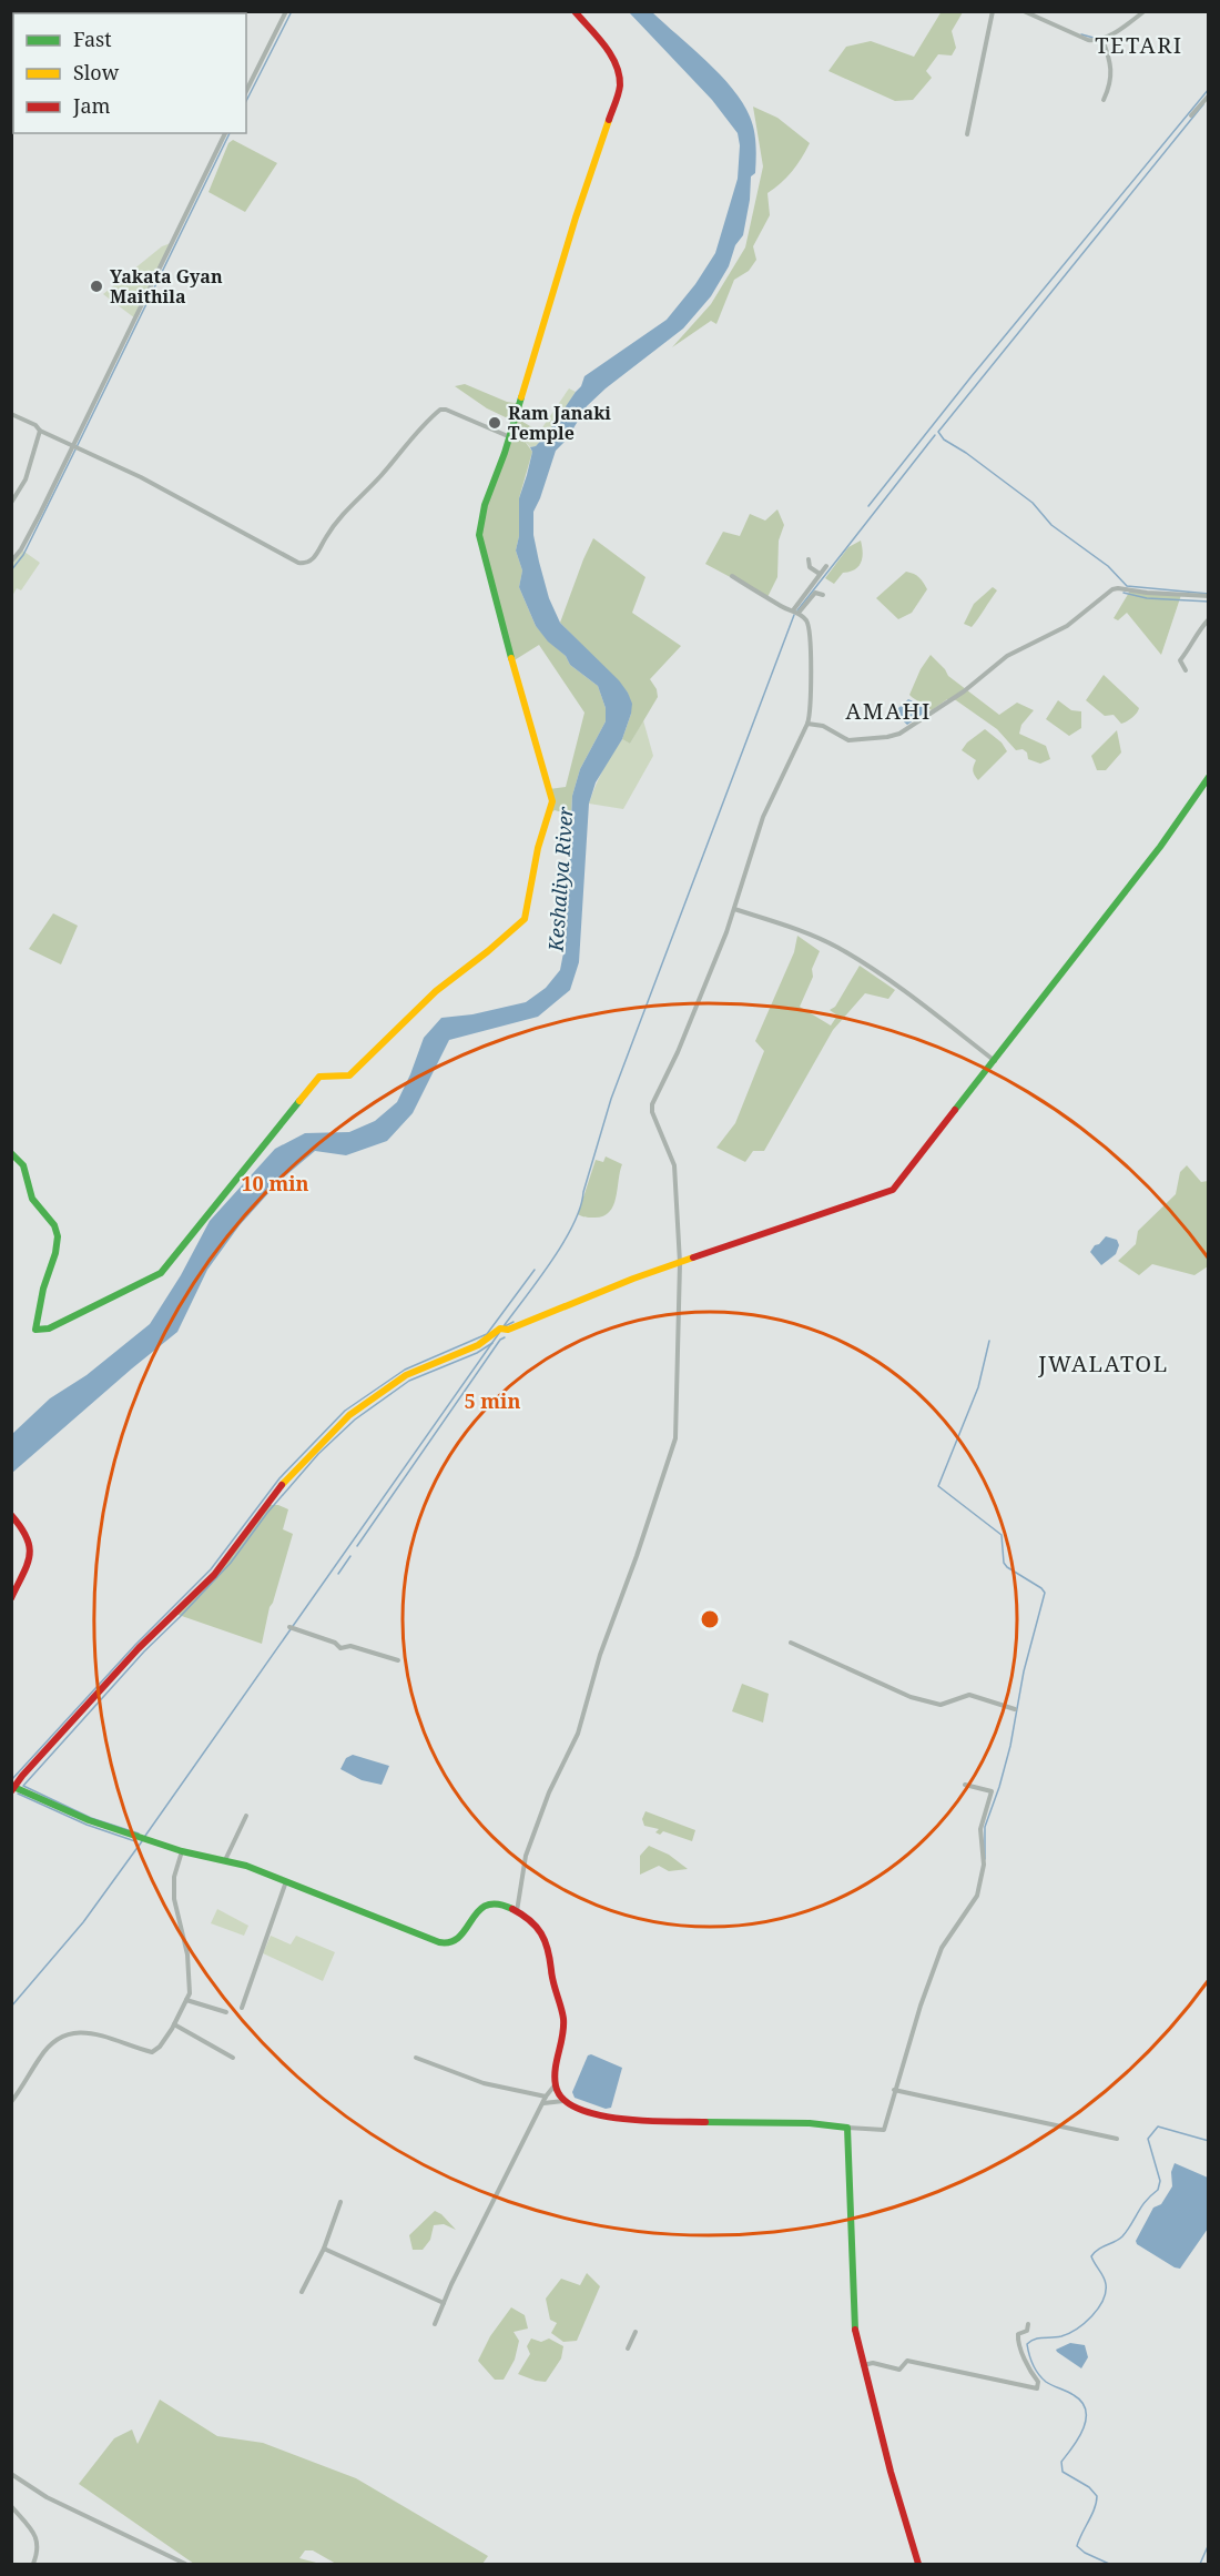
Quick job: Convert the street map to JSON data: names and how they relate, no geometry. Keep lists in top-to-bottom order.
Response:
{
  "districts": ["TETARI", "AMAHI", "JWALATOL"],
  "water": ["Keshaliya River"],
  "places": ["Yakata Gyan Maithila", "Ram Janaki Temple"],
  "legend": ["Fast", "Slow", "Jam"],
  "rings": ["10 min", "5 min"]
}
